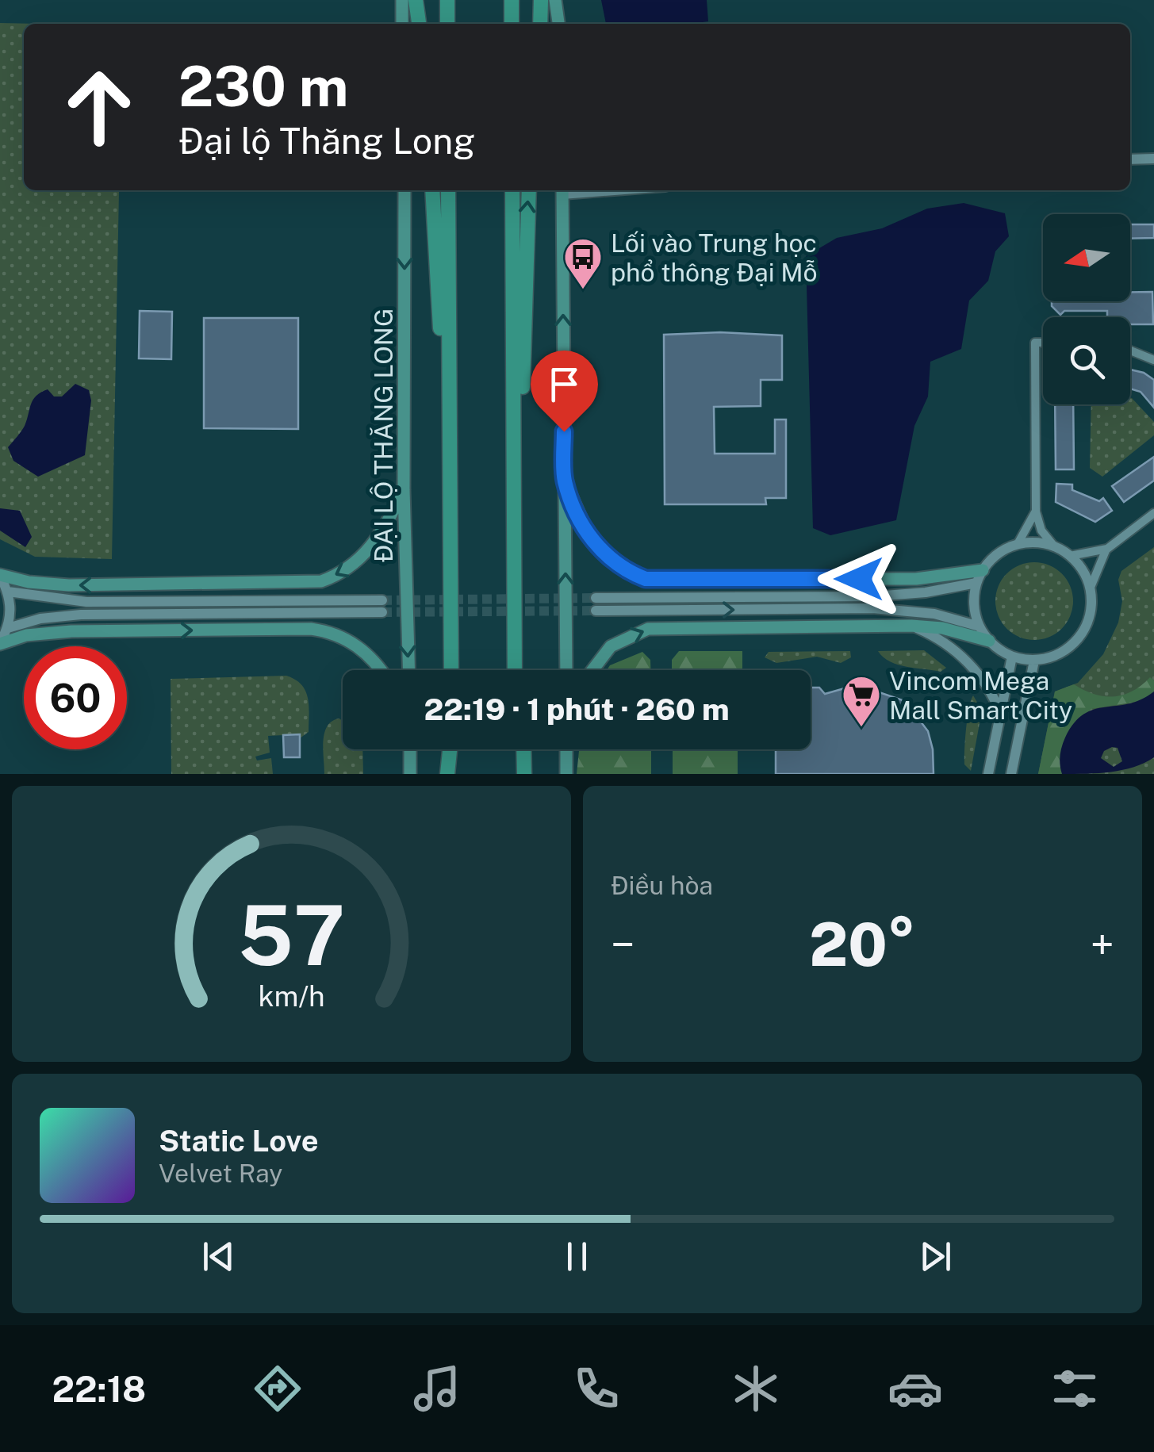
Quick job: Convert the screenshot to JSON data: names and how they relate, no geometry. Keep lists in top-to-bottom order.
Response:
{
  "streets": {
    "main road": ["ĐẠI LỘ THĂNG LONG"]
  },
  "one_way": ["ĐẠI LỘ THĂNG LONG"],
  "places": {
    "bus stop": ["Lối vào Trung học phổ thông Đại Mỗ"],
    "supermarket": ["Vincom Mega Mall Smart City"]
  },
  "north": "left",
  "page": {
    "turn": ["230 m", "Đại lộ Thăng Long"],
    "limit": "60",
    "trip": "22:19 · 1 phút · 260 m",
    "tile": "Điều hòa",
    "heat": ["−", "20°", "+"],
    "song": ["Static Love", "Velvet Ray"],
    "tabs": "22:18",
    "gauge": ["57", "km/h"]
  }
}
